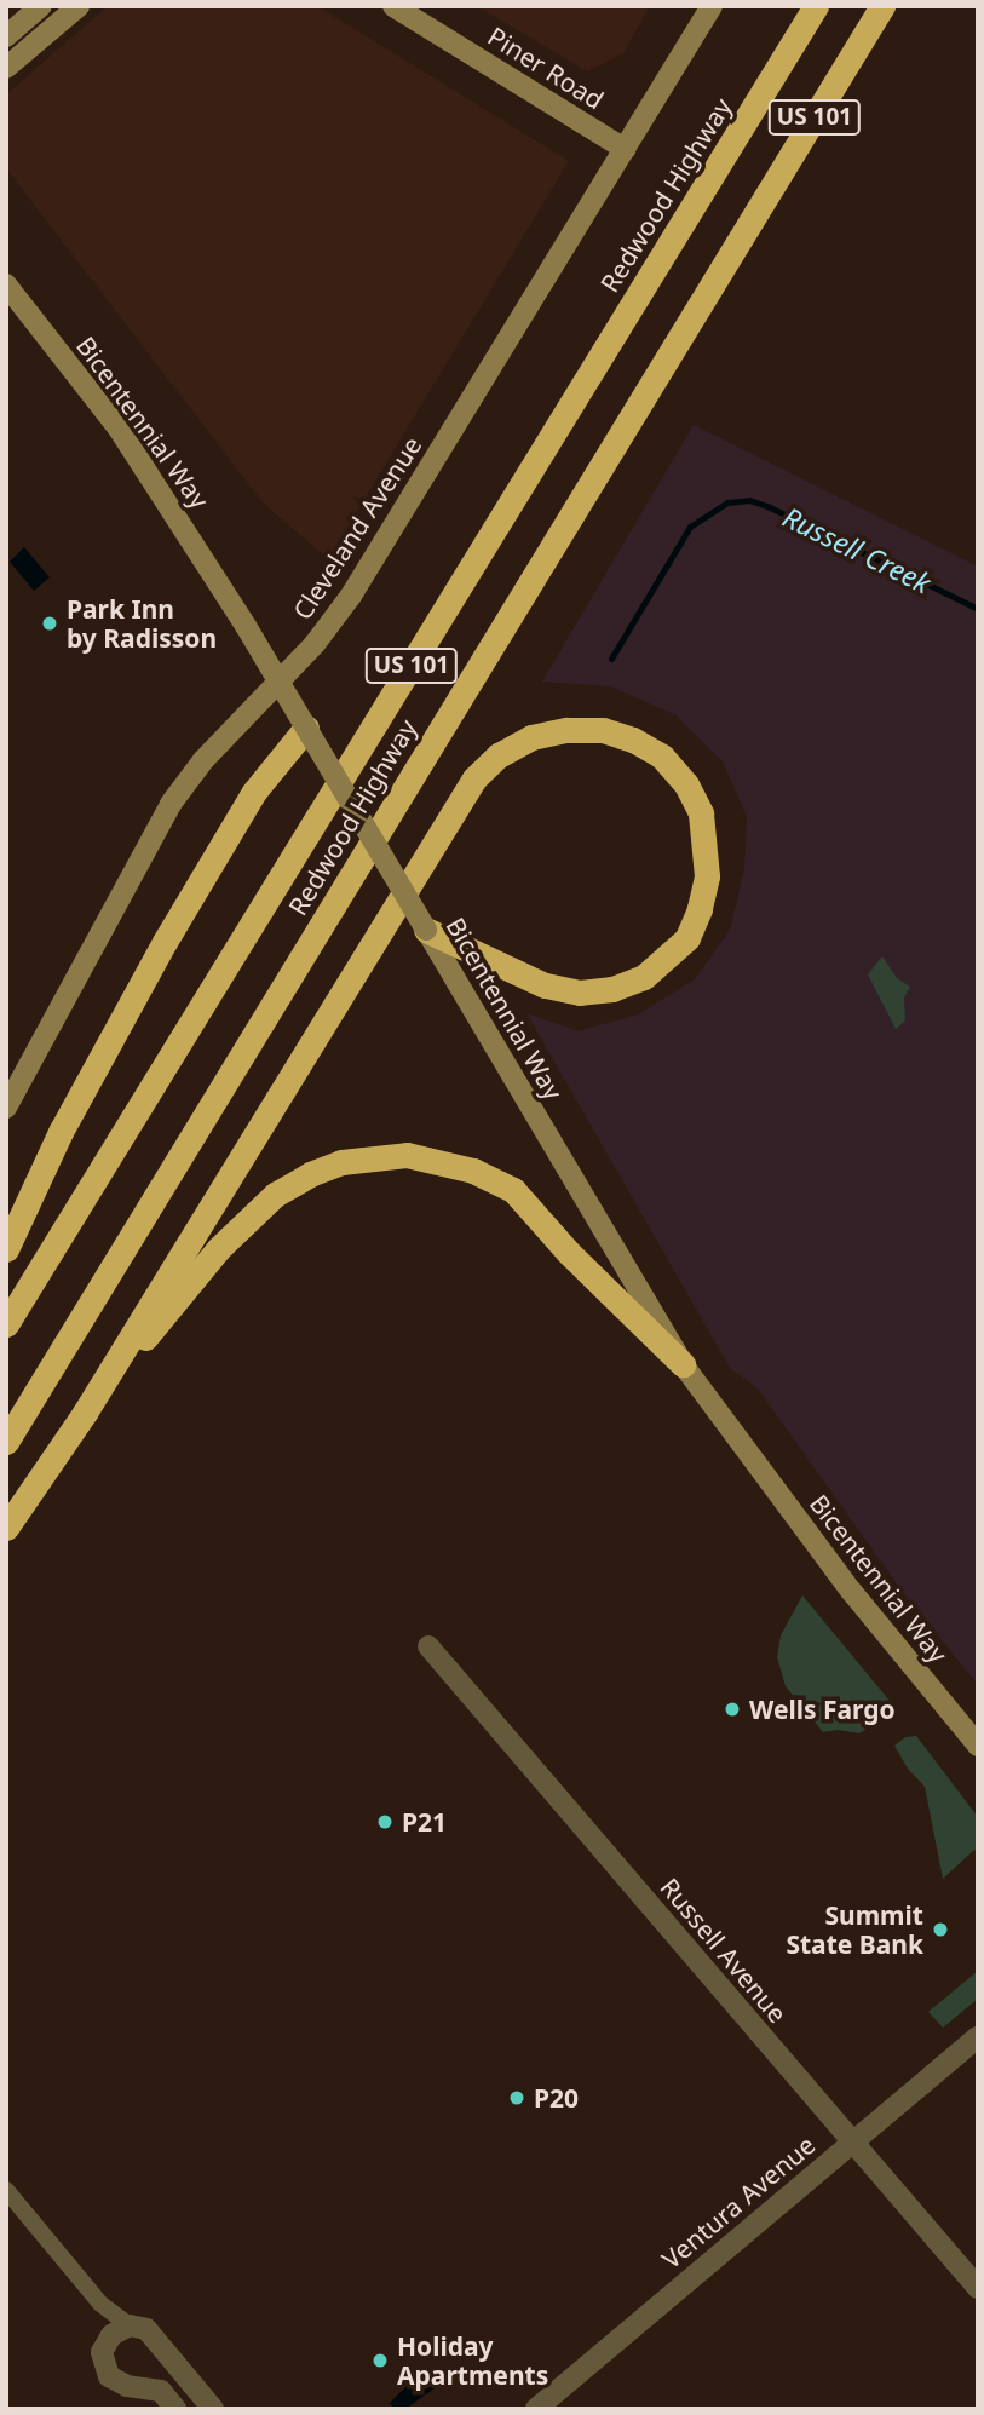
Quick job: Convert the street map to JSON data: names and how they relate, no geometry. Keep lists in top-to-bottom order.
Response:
{
  "streets": {
    "highway": ["US 101", "Redwood Highway"],
    "main road": ["Piner Road", "Bicentennial Way", "Cleveland Avenue"],
    "street": ["Russell Avenue", "Ventura Avenue"]
  },
  "crossings": [
    ["Piner Road", "Cleveland Avenue"],
    ["Russell Avenue", "Ventura Avenue"]
  ],
  "water": ["Russell Creek"],
  "places": [
    "Park Inn by Radisson",
    "Wells Fargo",
    "P21",
    "Summit State Bank",
    "P20",
    "Holiday Apartments"
  ]
}
